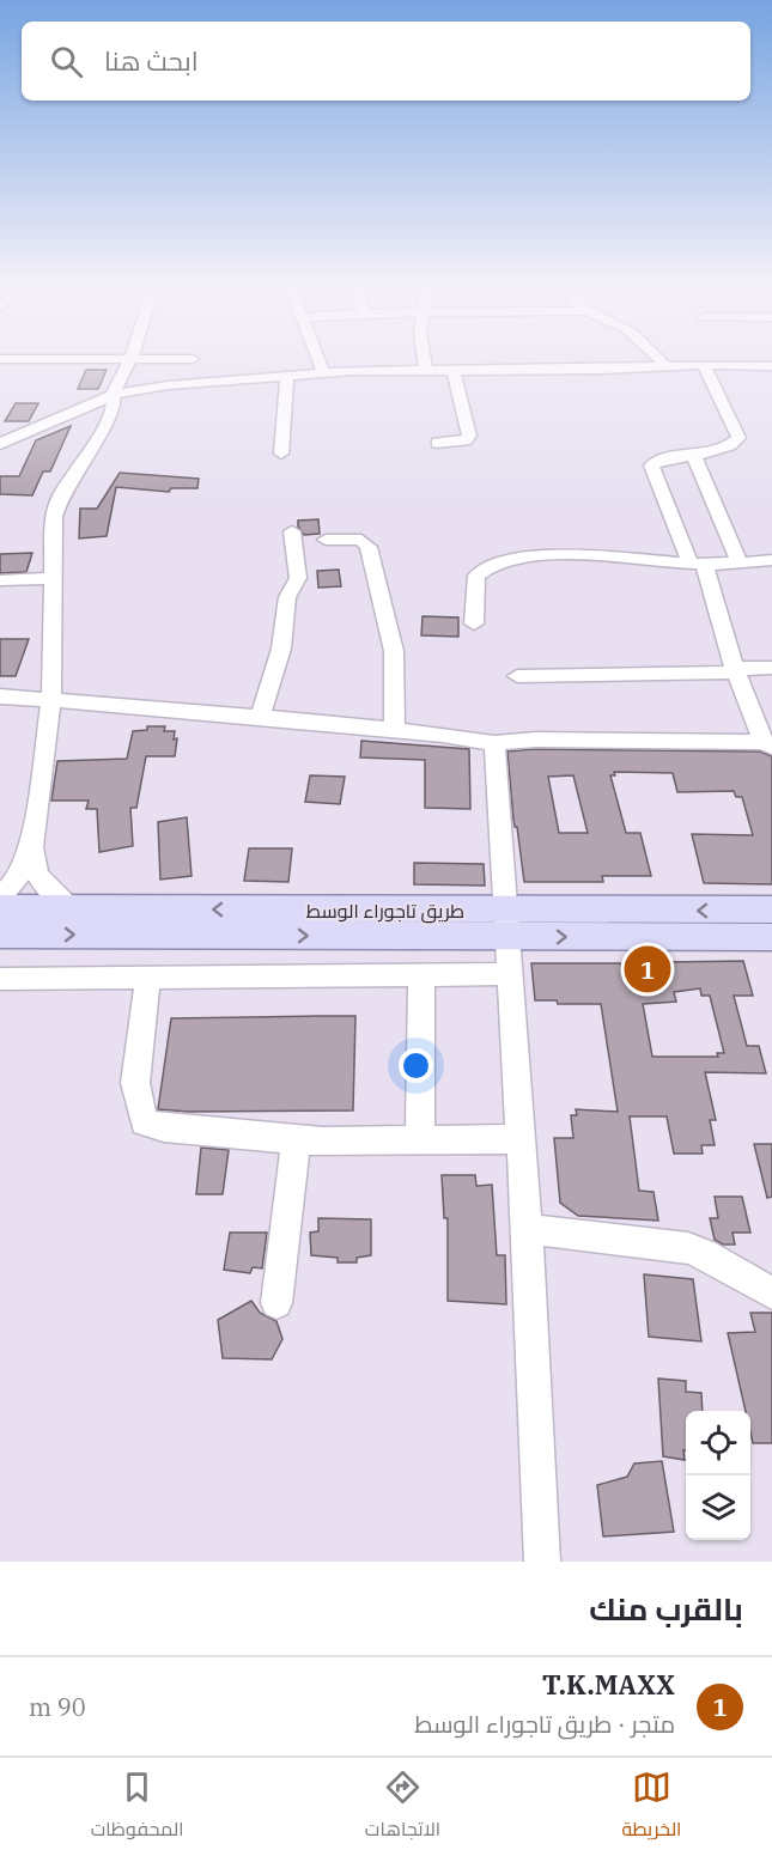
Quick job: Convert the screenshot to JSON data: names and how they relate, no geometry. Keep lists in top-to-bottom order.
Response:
{
  "streets": {
    "main road": ["طريق تاجوراء الوسط"]
  },
  "page": {
    "search": "ابحث هنا",
    "pins": "1",
    "heading": "بالقرب منك",
    "list": [
      {
        "mark": "1",
        "name": "T.K.MAXX",
        "note": "متجر · طريق تاجوراء الوسط",
        "value": "90 m"
      }
    ],
    "nav": ["الخريطة", "الاتجاهات", "المحفوظات"]
  }
}
